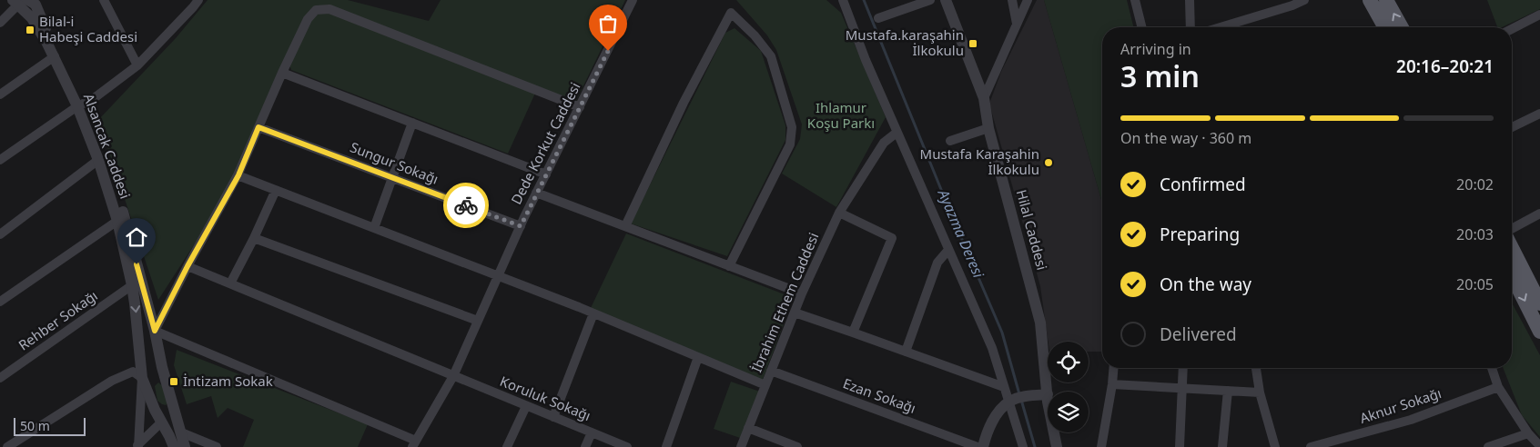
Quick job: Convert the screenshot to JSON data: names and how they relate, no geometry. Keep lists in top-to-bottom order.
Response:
{
  "streets": {
    "street": [
      "Dede Korkut Caddesi",
      "Alsancak Caddesi",
      "Sungur Sokağı",
      "Hilal Caddesi",
      "İbrahim Ethem Caddesi",
      "Rehber Sokağı",
      "Ezan Sokağı",
      "Koruluk Sokağı",
      "Aknur Sokağı"
    ]
  },
  "crossings": [
    ["Dede Korkut Caddesi", "Sungur Sokağı"],
    ["Dede Korkut Caddesi", "Koruluk Sokağı"],
    ["Alsancak Caddesi", "Rehber Sokağı"],
    ["İbrahim Ethem Caddesi", "Ezan Sokağı"]
  ],
  "water": ["Ayazma Deresi"],
  "parks": ["Ihlamur Koşu Parkı"],
  "places": {
    "transit": ["Bilal-i Habeşi Caddesi", "Mustafa.karaşahin İlkokulu", "İntizam Sokak"],
    "other": ["Mustafa Karaşahin İlkokulu"]
  },
  "scale_bar": "50 m",
  "page": {
    "heading": ["3 min", "Arriving in", "20:16–20:21"],
    "bar": "On the way · 360 m",
    "list": [
      ["Confirmed", "20:02"],
      ["Preparing", "20:03"],
      ["On the way", "20:05"],
      "Delivered"
    ],
    "scale": "50 m"
  }
}
